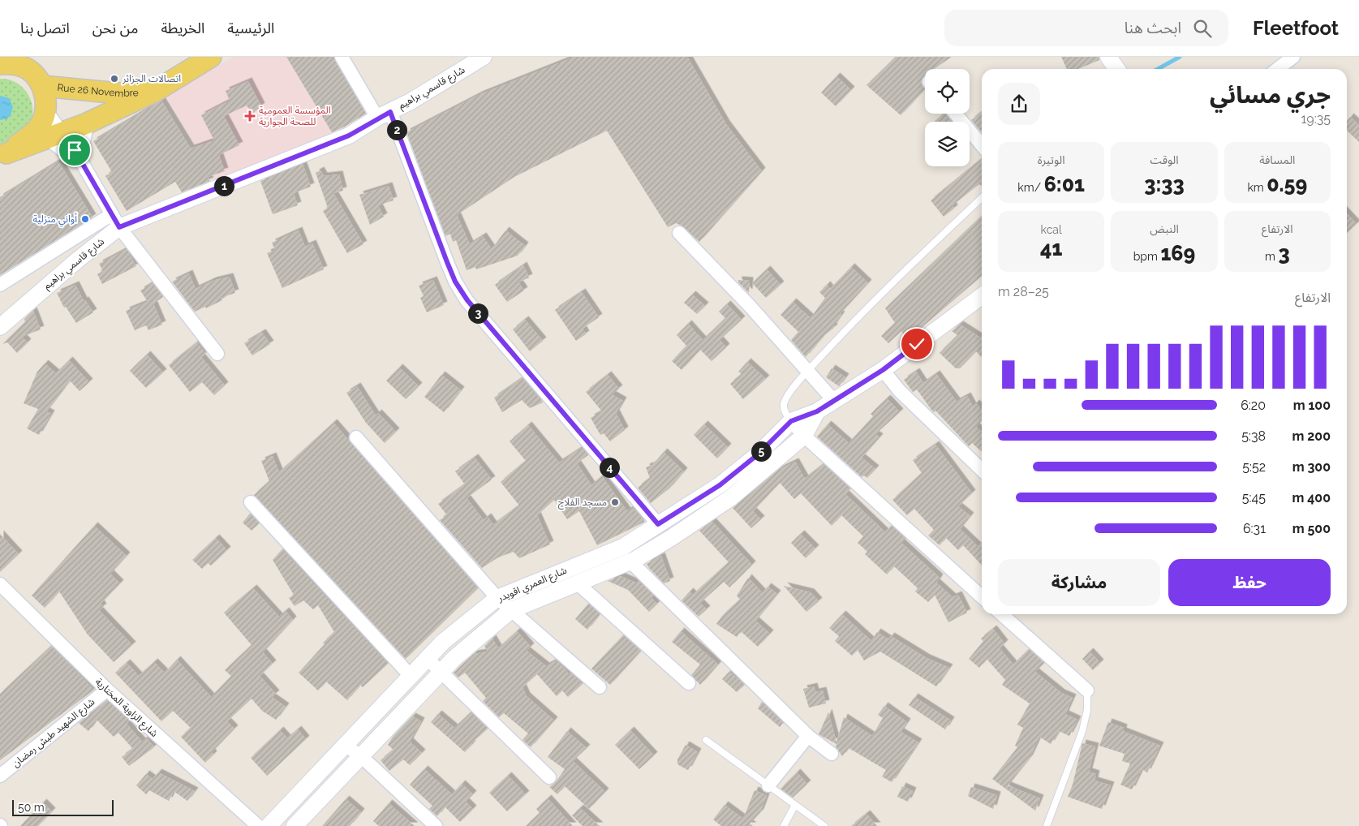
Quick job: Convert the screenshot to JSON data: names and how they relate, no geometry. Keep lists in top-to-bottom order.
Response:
{
  "streets": {
    "main road": ["Rue 26 Novembre"],
    "street": [
      "شارع قاسمي براهيم",
      "شارع العمري اقويدر",
      "شارع الزاوية المختارية",
      "شارع الشهيد طبش رمضان"
    ]
  },
  "crossings": [
    ["شارع الزاوية المختارية", "شارع الشهيد طبش رمضان"]
  ],
  "places": {
    "other": ["اتصالات الجزائر", "أواني منزلية", "مسجد الفلاح"],
    "health": ["المؤسسة العمومية للصحة الجوارية"]
  },
  "scale_bar": "50 m",
  "page": {
    "header": "Fleetfoot",
    "search": "ابحث هنا",
    "nav": [
      "الرئيسية",
      "الخريطة",
      "من نحن",
      "اتصل بنا"
    ],
    "heading": ["جري مسائي", "19:35"],
    "pins": [
      "2",
      "1",
      "3",
      "5",
      "4"
    ],
    "stats": [
      ["المسافة", "0.59 km"],
      ["الوقت", "3:33"],
      ["الوتيرة", "6:01 /km"],
      ["الارتفاع", "3 m"],
      ["النبض", "169 bpm"],
      ["kcal", "41"]
    ],
    "chart": ["الارتفاع", "25–28 m"],
    "list": [
      {
        "name": "100 m",
        "note": "6:20"
      },
      {
        "name": "200 m",
        "note": "5:38"
      },
      {
        "name": "300 m",
        "note": "5:52"
      },
      {
        "name": "400 m",
        "note": "5:45"
      },
      {
        "name": "500 m",
        "note": "6:31"
      }
    ],
    "buttons": ["حفظ", "مشاركة"],
    "scale": "50 m"
  }
}
